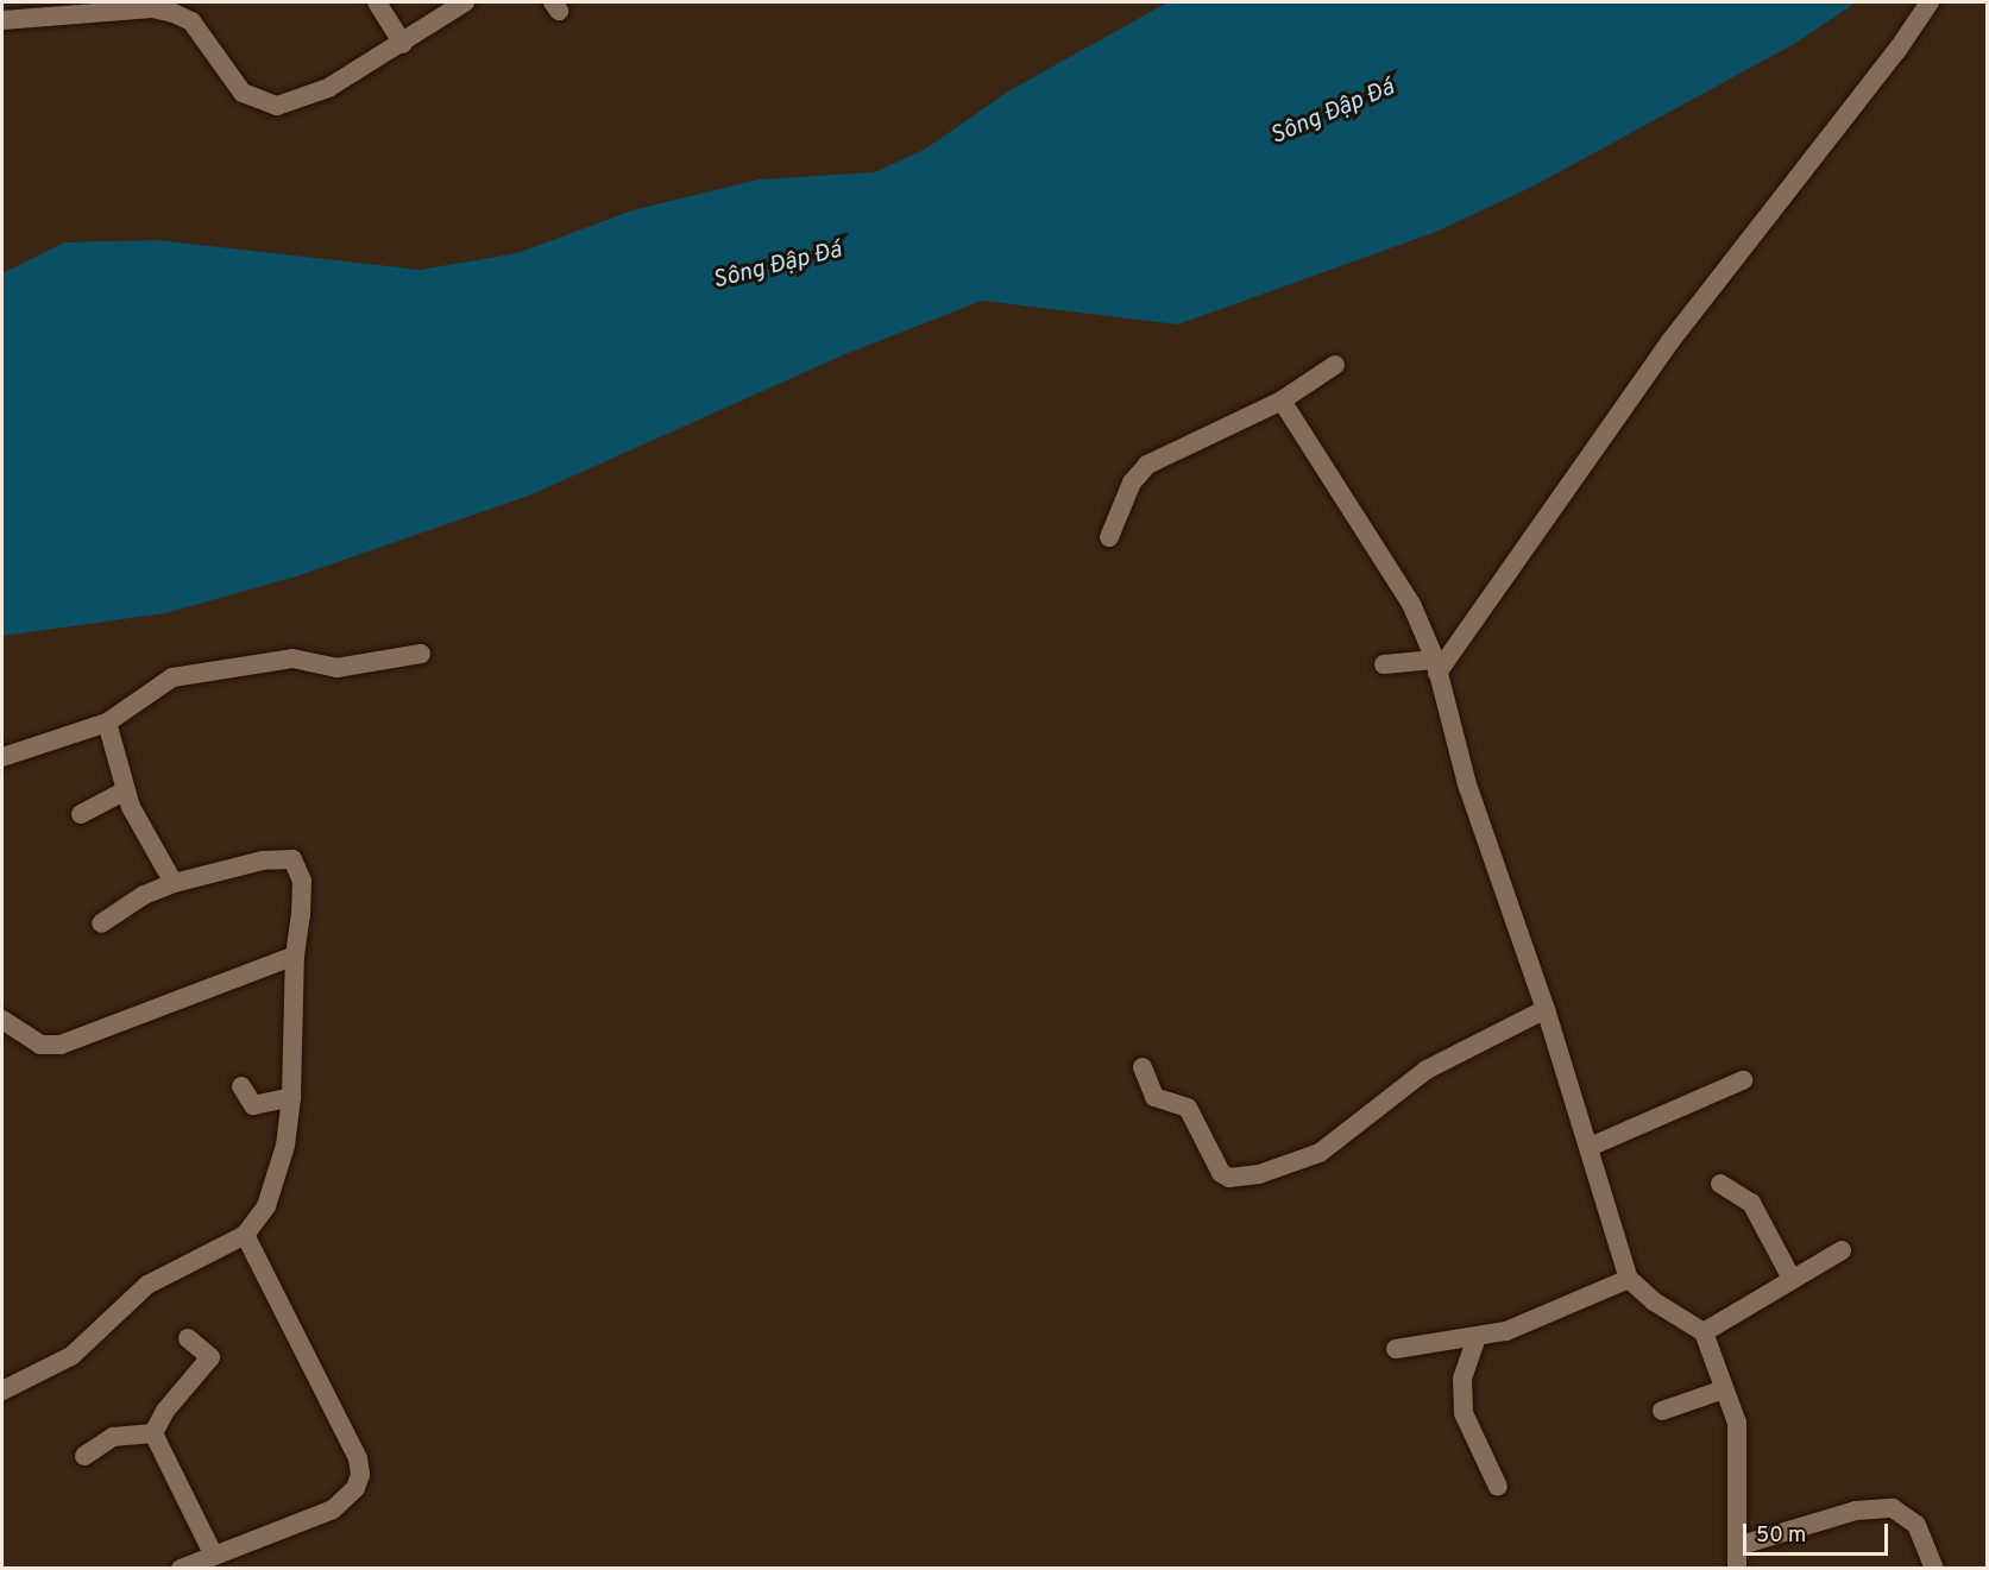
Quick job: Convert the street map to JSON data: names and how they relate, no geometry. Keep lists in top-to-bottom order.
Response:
{
  "water": ["Sông Đập Đá"],
  "scale_bar": "50 m"
}
